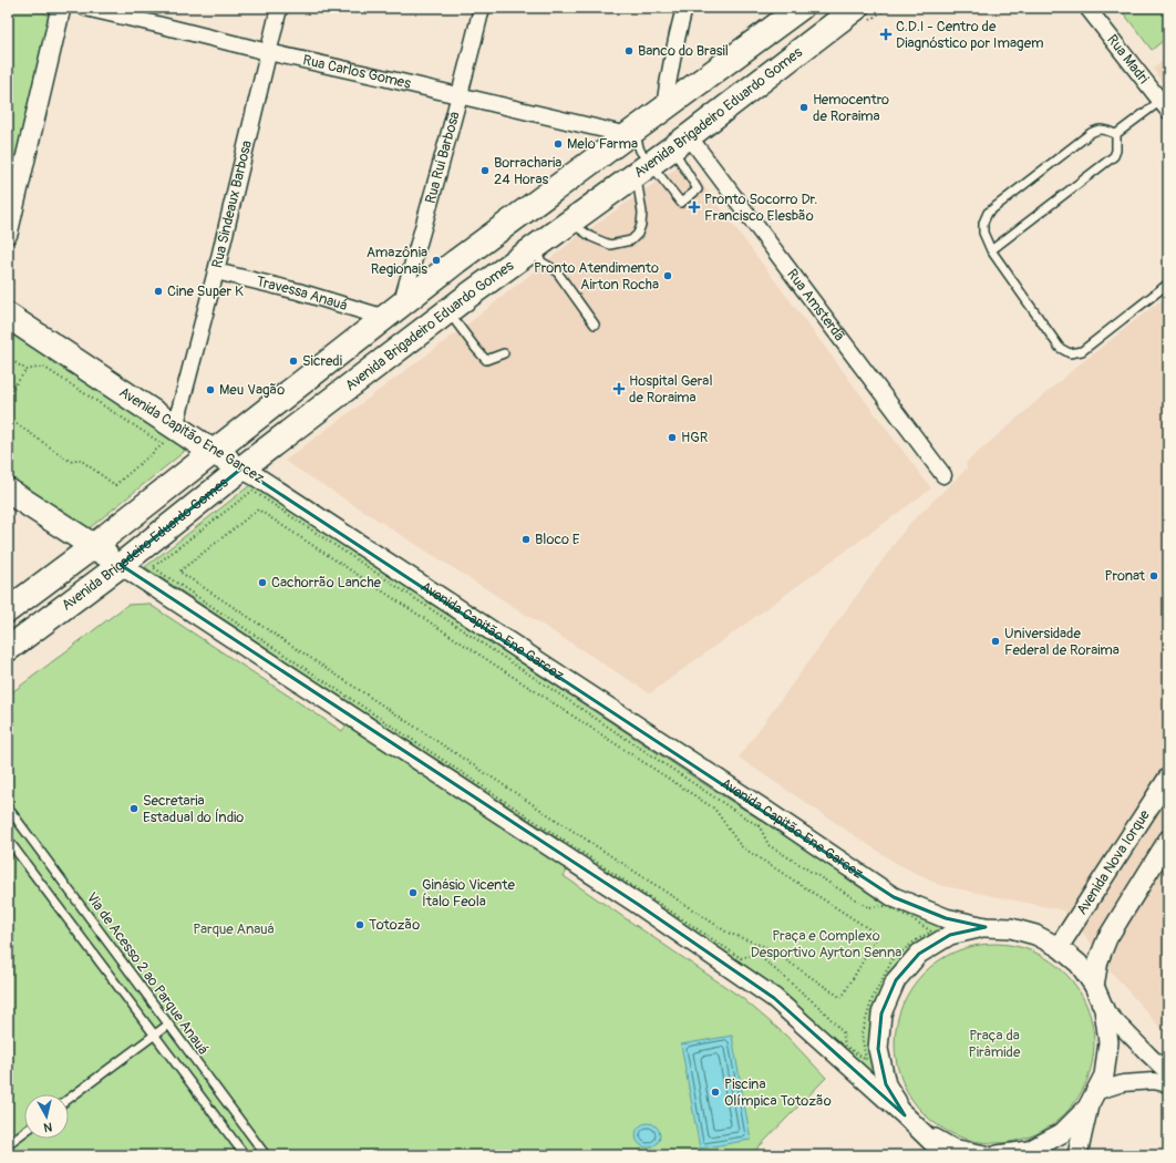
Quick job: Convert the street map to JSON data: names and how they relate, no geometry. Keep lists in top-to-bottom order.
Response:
{
  "streets": {
    "main road": ["Avenida Brigadeiro Eduardo Gomes", "Avenida Capitão Ene Garcez"],
    "street": [
      "Rua Madri",
      "Rua Carlos Gomes",
      "Rua Rui Barbosa",
      "Rua Sindeaux Barbosa",
      "Travessa Anauá",
      "Rua Amsterdã",
      "Avenida Nova Iorque"
    ],
    "lane": ["Via de Acesso 2 ao Parque Anauá"]
  },
  "crossings": [
    ["Rua Carlos Gomes", "Rua Rui Barbosa"],
    ["Rua Carlos Gomes", "Rua Sindeaux Barbosa"],
    ["Avenida Brigadeiro Eduardo Gomes", "Rua Amsterdã"],
    ["Avenida Brigadeiro Eduardo Gomes", "Avenida Capitão Ene Garcez"],
    ["Rua Rui Barbosa", "Travessa Anauá"],
    ["Rua Sindeaux Barbosa", "Travessa Anauá"],
    ["Rua Sindeaux Barbosa", "Avenida Capitão Ene Garcez"],
    ["Avenida Capitão Ene Garcez", "Avenida Nova Iorque"]
  ],
  "parks": ["Parque Anauá", "Praça e Complexo Desportivo Ayrton Senna", "Praça da Pirâmide"],
  "places": {
    "health": ["C.D.I - Centro de Diagnóstico por Imagem", "Pronto Socorro Dr. Francisco Elesbão", "Hospital Geral de Roraima"],
    "other": [
      "Banco do Brasil",
      "Hemocentro de Roraima",
      "Melo Farma",
      "Borracharia 24 Horas",
      "Amazônia Regionais",
      "Pronto Atendimento Airton Rocha",
      "Cine Super K",
      "Sicredi",
      "Meu Vagão",
      "HGR",
      "Bloco E",
      "Pronat",
      "Cachorrão Lanche",
      "Universidade Federal de Roraima",
      "Secretaria Estadual do Índio",
      "Ginásio Vicente Ítalo Feola",
      "Totozão",
      "Piscina Olímpica Totozão"
    ]
  },
  "north": "bottom"
}
